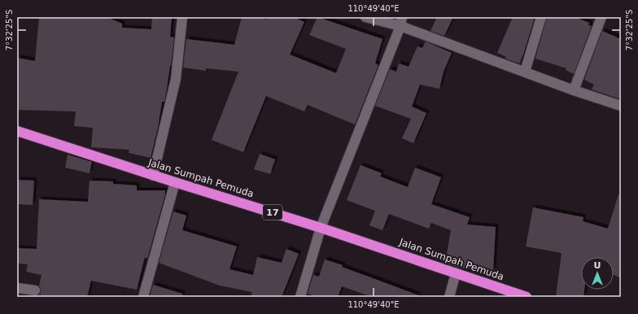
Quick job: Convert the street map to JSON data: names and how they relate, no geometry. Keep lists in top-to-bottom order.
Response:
{
  "streets": {
    "highway": ["Jalan Sumpah Pemuda", "17"]
  },
  "north": "top",
  "coordinates": ["110°49'40\"E", "7°32'25\"S"]
}
